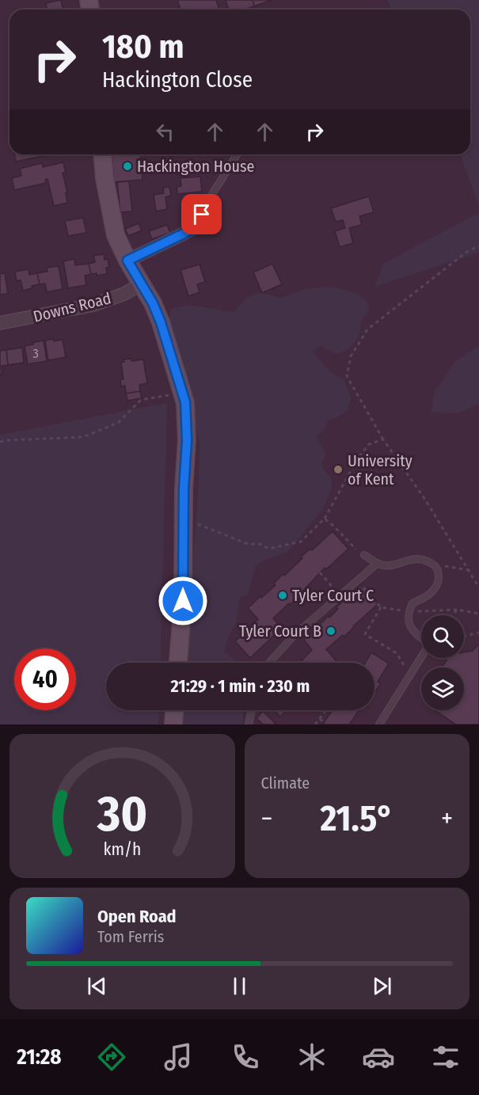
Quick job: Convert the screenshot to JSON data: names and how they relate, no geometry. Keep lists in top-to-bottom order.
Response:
{
  "streets": {
    "street": ["Downs Road"]
  },
  "places": [
    "Hackington House",
    "University of Kent",
    "Tyler Court C",
    "Tyler Court B"
  ],
  "house_numbers": ["3"],
  "page": {
    "turn": ["180 m", "Hackington Close"],
    "limit": "40",
    "trip": "21:29 · 1 min · 230 m",
    "tile": "Climate",
    "heat": ["−", "21.5°", "+"],
    "song": ["Open Road", "Tom Ferris"],
    "tabs": "21:28",
    "gauge": ["30", "km/h"]
  }
}
